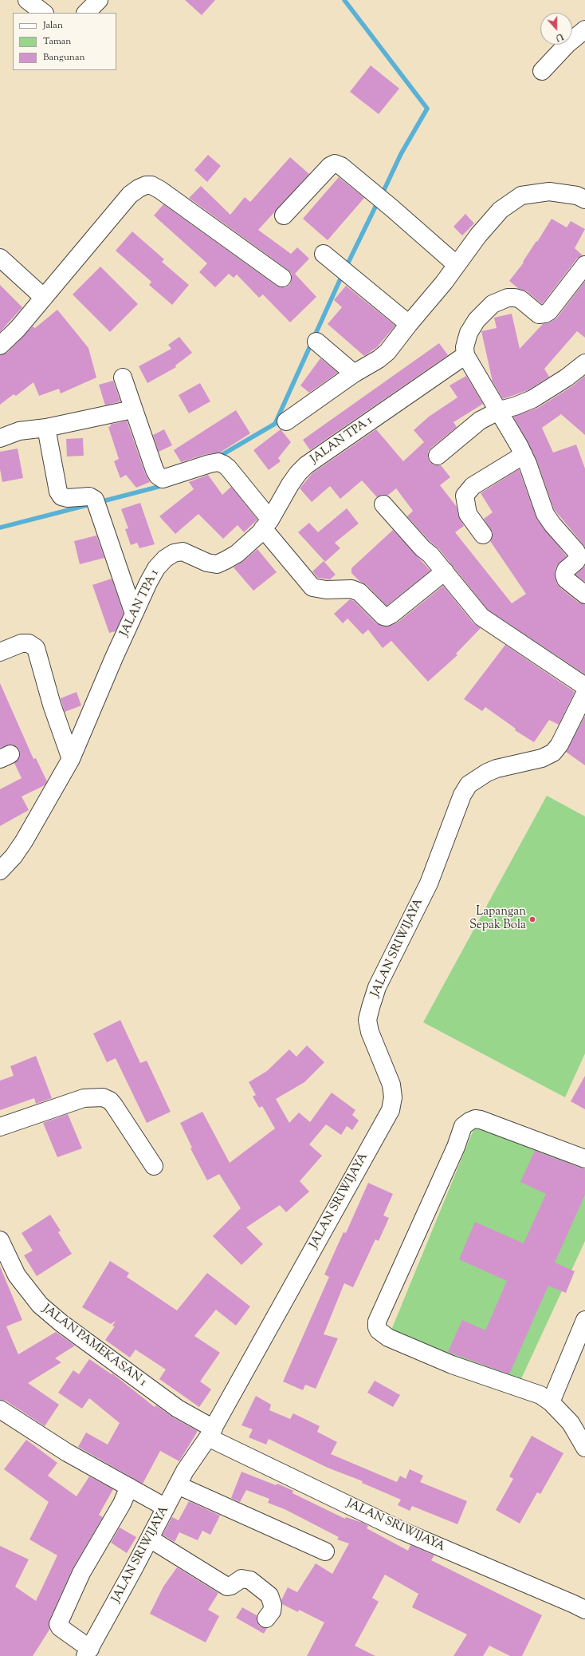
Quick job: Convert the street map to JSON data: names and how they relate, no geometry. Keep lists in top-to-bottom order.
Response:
{
  "streets": {
    "street": ["JALAN TPA 1", "JALAN SRIWIJAYA", "JALAN PAMEKASAN 1"]
  },
  "crossings": [
    ["JALAN SRIWIJAYA", "JALAN PAMEKASAN 1"]
  ],
  "places": ["Lapangan Sepak Bola"],
  "legend": ["Jalan", "Taman", "Bangunan"],
  "north": "bottom"
}
